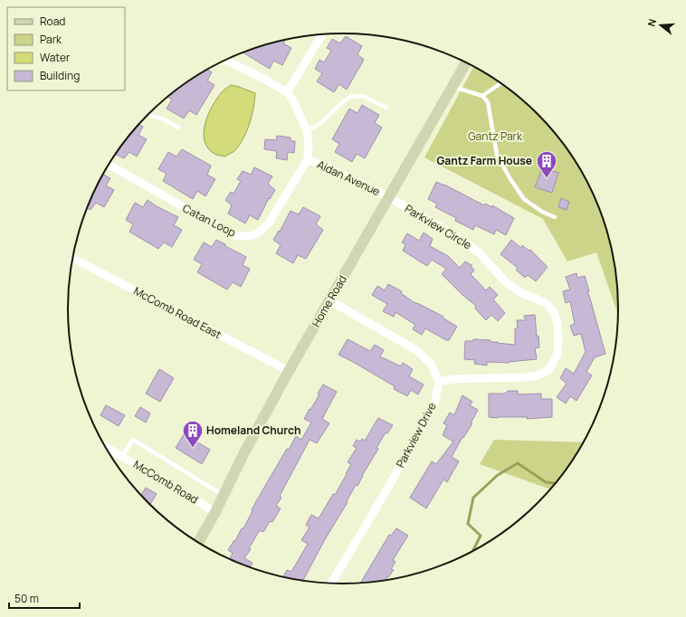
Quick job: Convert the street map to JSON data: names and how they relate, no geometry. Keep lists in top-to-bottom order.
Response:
{
  "streets": {
    "street": [
      "Aidan Avenue",
      "Catan Loop",
      "Parkview Circle",
      "Home Road",
      "McComb Road East",
      "Parkview Drive",
      "McComb Road"
    ]
  },
  "crossings": [
    ["Aidan Avenue", "Catan Loop"],
    ["Aidan Avenue", "Parkview Circle"],
    ["Aidan Avenue", "Home Road"],
    ["Parkview Circle", "Home Road"],
    ["Parkview Circle", "Parkview Drive"],
    ["Home Road", "McComb Road East"],
    ["Home Road", "McComb Road"]
  ],
  "parks": ["Gantz Park"],
  "places": {
    "building": ["Gantz Farm House", "Homeland Church"]
  },
  "legend": [
    "Road",
    "Park",
    "Water",
    "Building"
  ],
  "scale_bar": "50 m",
  "north": "left"
}
